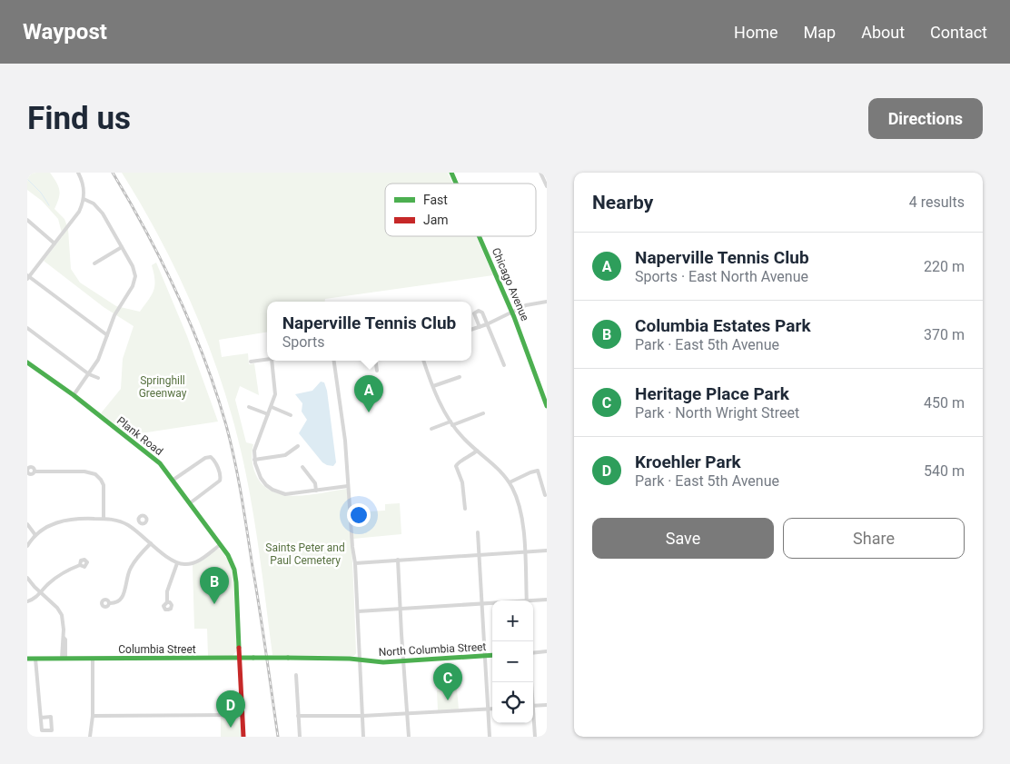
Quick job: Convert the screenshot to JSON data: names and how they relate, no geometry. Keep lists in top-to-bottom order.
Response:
{
  "streets": {
    "street": [
      "Chicago Avenue",
      "Plank Road",
      "Columbia Street",
      "North Columbia Street"
    ]
  },
  "crossings": [
    ["Plank Road", "Columbia Street"],
    ["Columbia Street", "North Columbia Street"]
  ],
  "parks": ["Springhill Greenway", "Saints Peter and Paul Cemetery"],
  "legend": ["Fast", "Jam"],
  "page": {
    "header": "Waypost",
    "nav": [
      "Home",
      "Map",
      "About",
      "Contact"
    ],
    "buttons": [
      "Directions",
      ["Save", "Share"]
    ],
    "title": "Find us",
    "heading": ["Nearby", "4 results"],
    "list": [
      {
        "mark": "A",
        "name": "Naperville Tennis Club",
        "note": "Sports · East North Avenue",
        "value": "220 m"
      },
      {
        "mark": "B",
        "name": "Columbia Estates Park",
        "note": "Park · East 5th Avenue",
        "value": "370 m"
      },
      {
        "mark": "C",
        "name": "Heritage Place Park",
        "note": "Park · North Wright Street",
        "value": "450 m"
      },
      {
        "mark": "D",
        "name": "Kroehler Park",
        "note": "Park · East 5th Avenue",
        "value": "540 m"
      }
    ],
    "popup": ["Naperville Tennis Club", "Sports"],
    "pins": [
      "A",
      "B",
      "C",
      "D"
    ],
    "map_buttons": ["+", "−"]
  }
}
